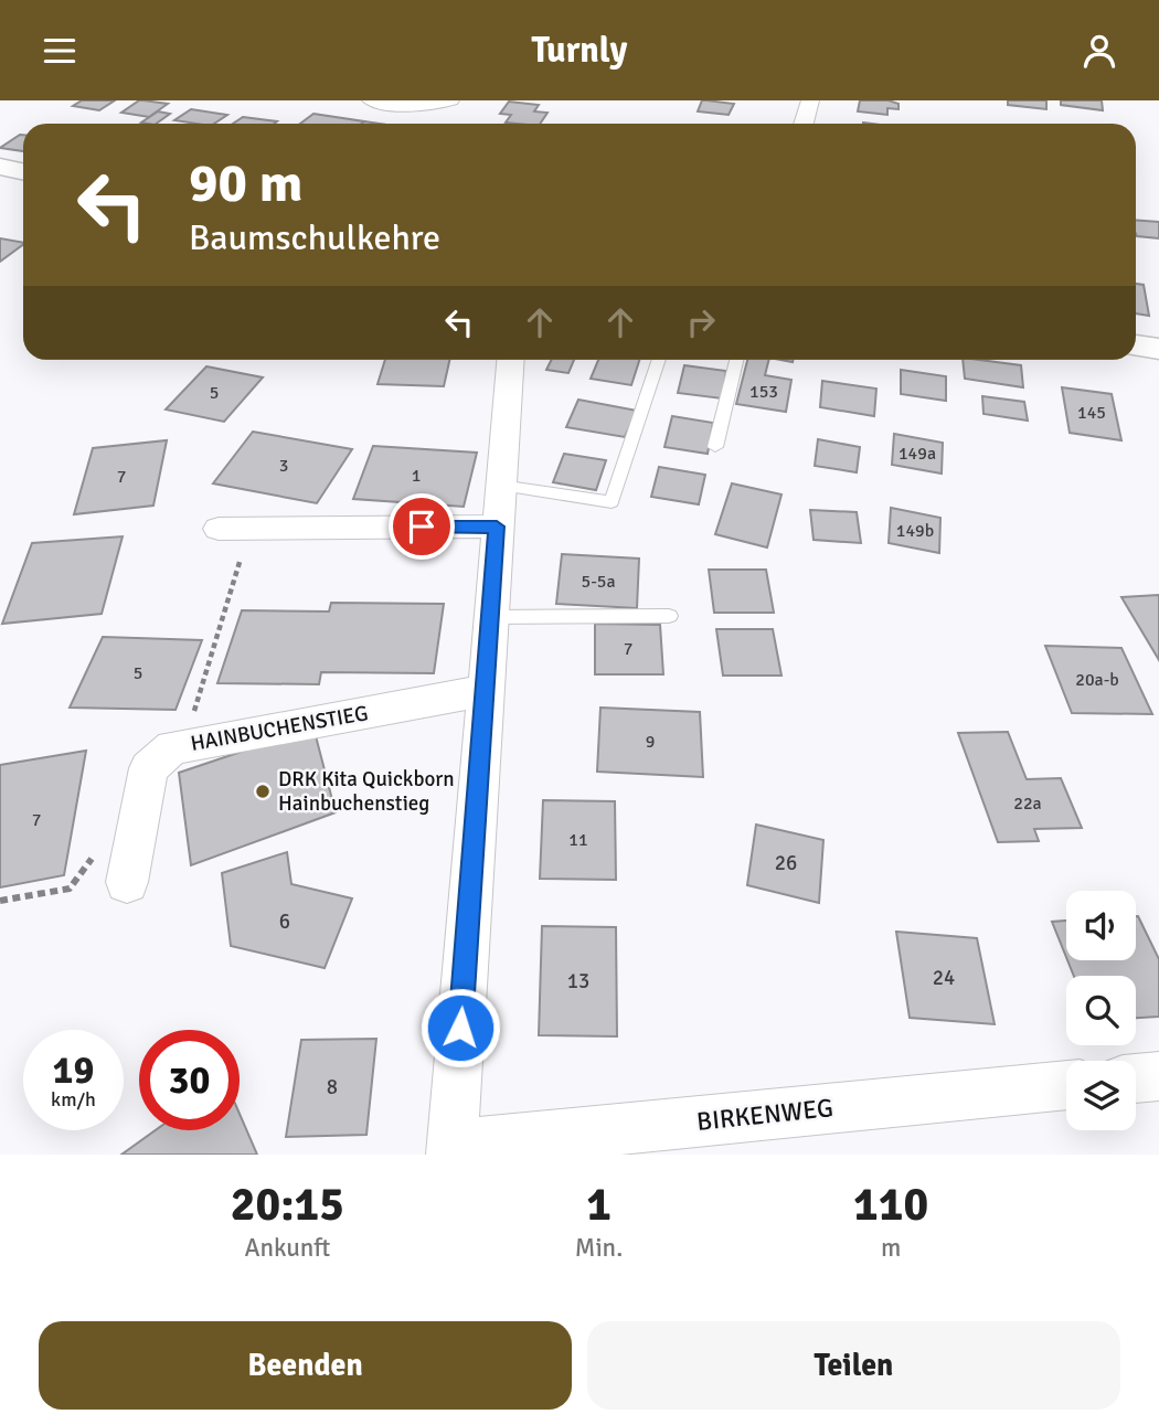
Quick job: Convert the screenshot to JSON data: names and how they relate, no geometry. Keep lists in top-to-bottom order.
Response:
{
  "streets": {
    "street": ["HAINBUCHENSTIEG", "BIRKENWEG"]
  },
  "places": ["DRK Kita Quickborn Hainbuchenstieg"],
  "house_numbers": [
    "153",
    "5",
    "145",
    "149a",
    "3",
    "1",
    "7",
    "149b",
    "5-5a",
    "7",
    "5",
    "20a-b",
    "9",
    "22a",
    "7",
    "11",
    "26",
    "6",
    "24",
    "13",
    "8"
  ],
  "page": {
    "header": "Turnly",
    "turn": ["90 m", "Baumschulkehre"],
    "speed": "19 km/h",
    "limit": "30",
    "eta": [
      "20:15",
      "Ankunft",
      "1",
      "Min.",
      "110",
      "m"
    ],
    "buttons": ["Beenden", "Teilen"]
  }
}
